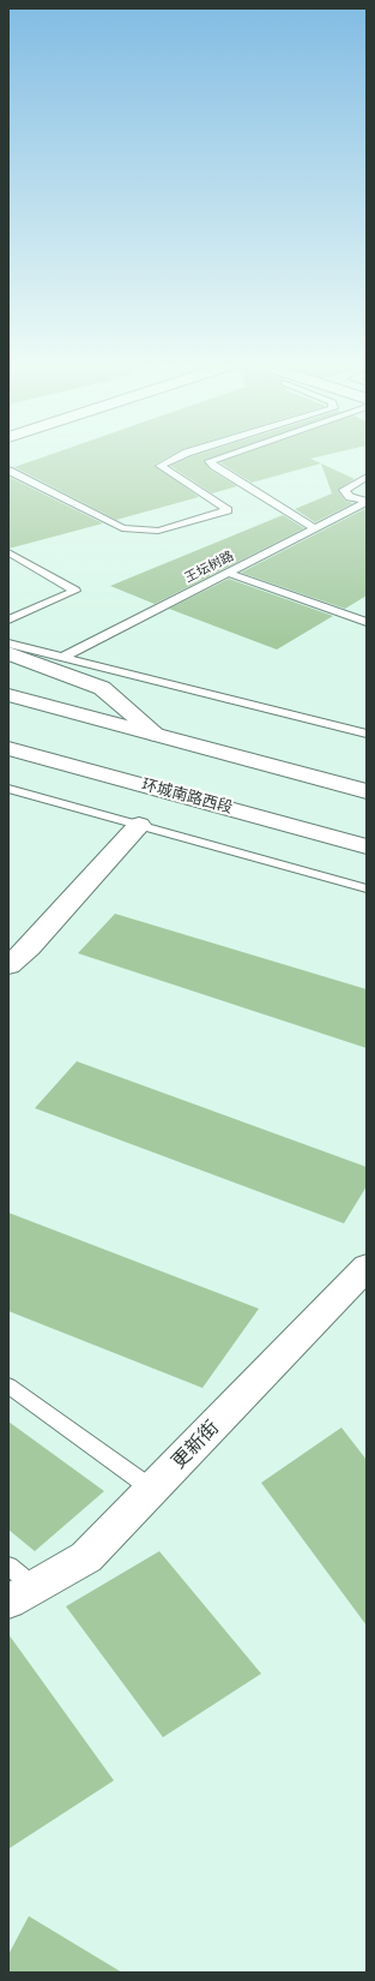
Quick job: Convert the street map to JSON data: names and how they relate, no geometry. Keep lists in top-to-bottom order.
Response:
{
  "streets": {
    "street": ["环城南路西段", "更新街"],
    "lane": ["王坛树路"]
  }
}
